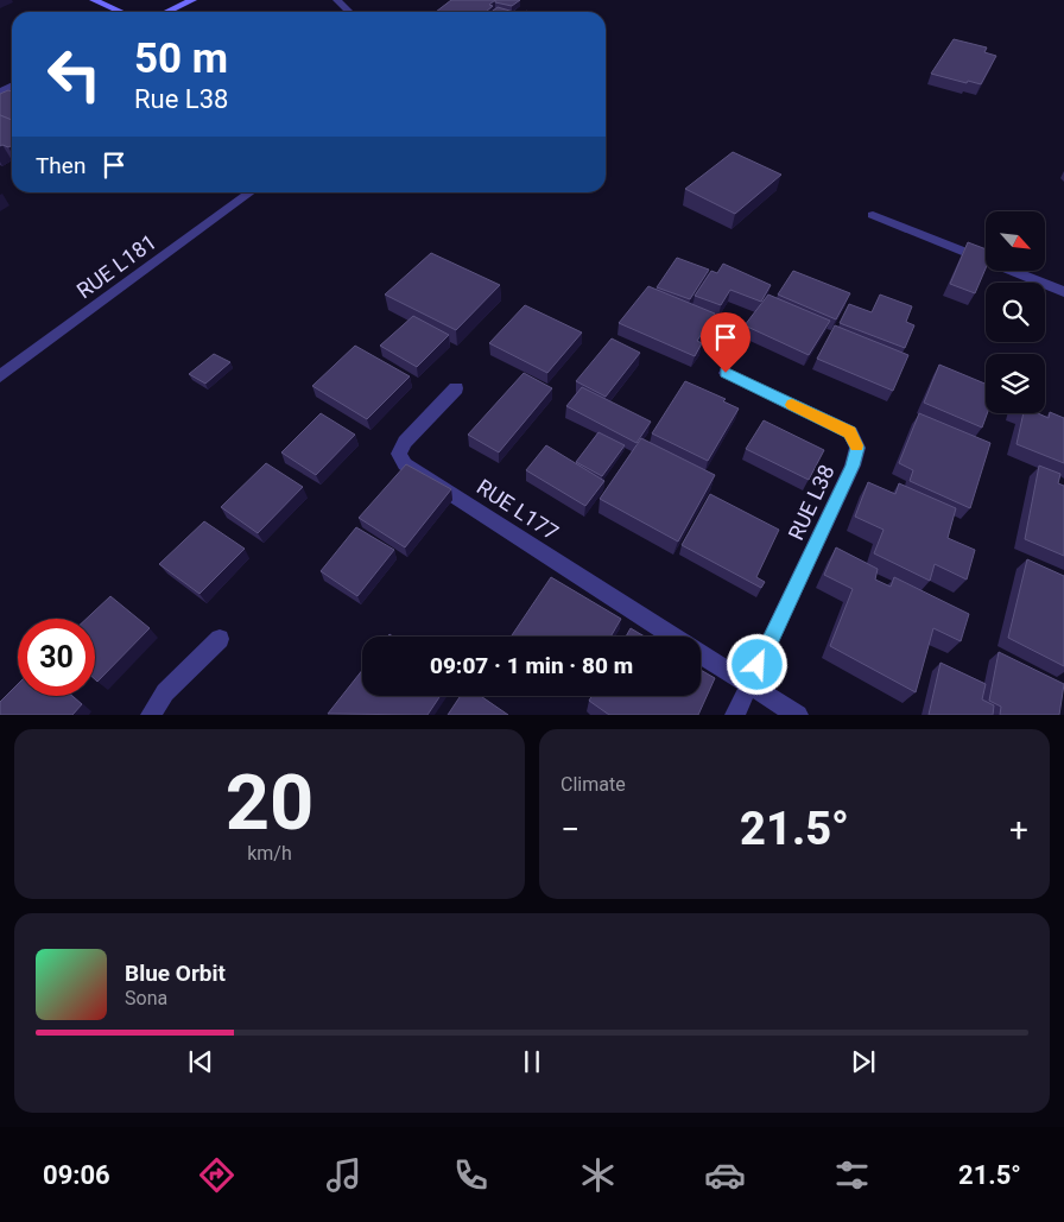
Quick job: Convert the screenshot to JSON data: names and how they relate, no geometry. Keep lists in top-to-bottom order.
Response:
{
  "streets": {
    "street": ["RUE L181", "RUE L38", "RUE L177"]
  },
  "crossings": [
    ["RUE L38", "RUE L177"]
  ],
  "north": "bottom right",
  "page": {
    "turn": ["50 m", "Rue L38"],
    "then": "Then",
    "limit": "30",
    "trip": "09:07 · 1 min · 80 m",
    "tile": [
      ["20", "km/h"],
      "Climate"
    ],
    "heat": ["−", "21.5°", "+"],
    "song": ["Blue Orbit", "Sona"],
    "tabs": ["09:06", "21.5°"]
  }
}
